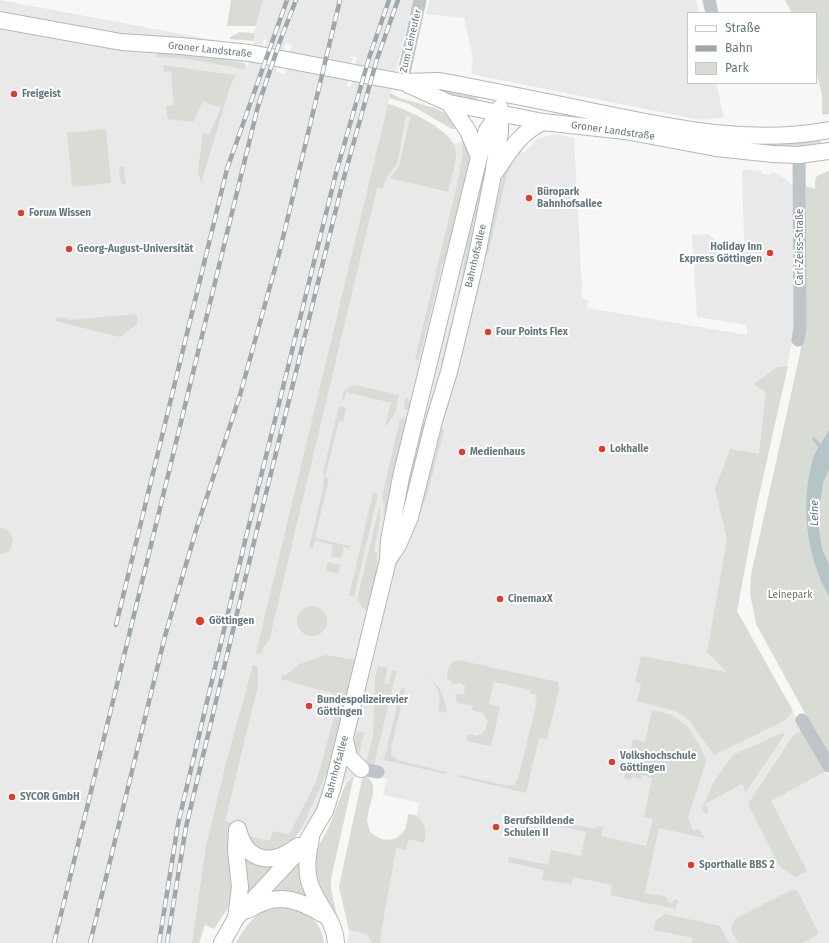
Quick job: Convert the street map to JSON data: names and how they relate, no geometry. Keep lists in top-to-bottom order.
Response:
{
  "streets": {
    "main road": ["Groner Landstraße", "Bahnhofsallee"],
    "street": ["Zum Leineufer", "Carl-Zeiss-Straße"]
  },
  "crossings": [
    ["Zum Leineufer", "Groner Landstraße"],
    ["Groner Landstraße", "Carl-Zeiss-Straße"],
    ["Groner Landstraße", "Bahnhofsallee"]
  ],
  "water": ["Leine"],
  "parks": ["Leinepark"],
  "places": [
    "Freigeist",
    "Büropark Bahnhofsallee",
    "Foruʍ Wissen",
    "Georg-August-Universität",
    "Holiday Inn Express Göttingen",
    "Four Points Flex",
    "Lokhalle",
    "Medienhaus",
    "CinemaxX",
    "Göttingen",
    "Bundespolizeirevier Göttingen",
    "Volkshochschule Göttingen",
    "SYCOR GmbH",
    "Berufsbildende Schulen II",
    "Sporthalle BBS 2"
  ],
  "legend": ["Straße", "Bahn", "Park"]
}
